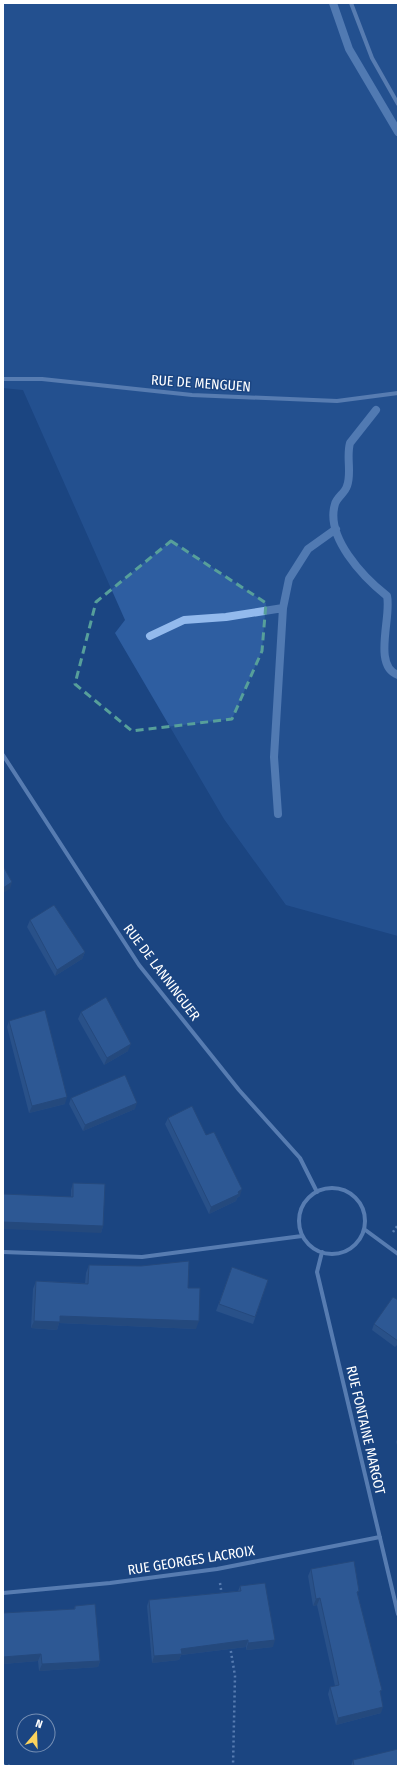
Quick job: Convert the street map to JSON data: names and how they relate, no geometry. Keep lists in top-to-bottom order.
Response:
{
  "streets": {
    "street": [
      "RUE DE MENGUEN",
      "RUE DE LANNINGUER",
      "RUE FONTAINE MARGOT",
      "RUE GEORGES LACROIX"
    ]
  },
  "crossings": [
    ["RUE DE LANNINGUER", "RUE FONTAINE MARGOT"],
    ["RUE FONTAINE MARGOT", "RUE GEORGES LACROIX"]
  ],
  "north": "top"
}
